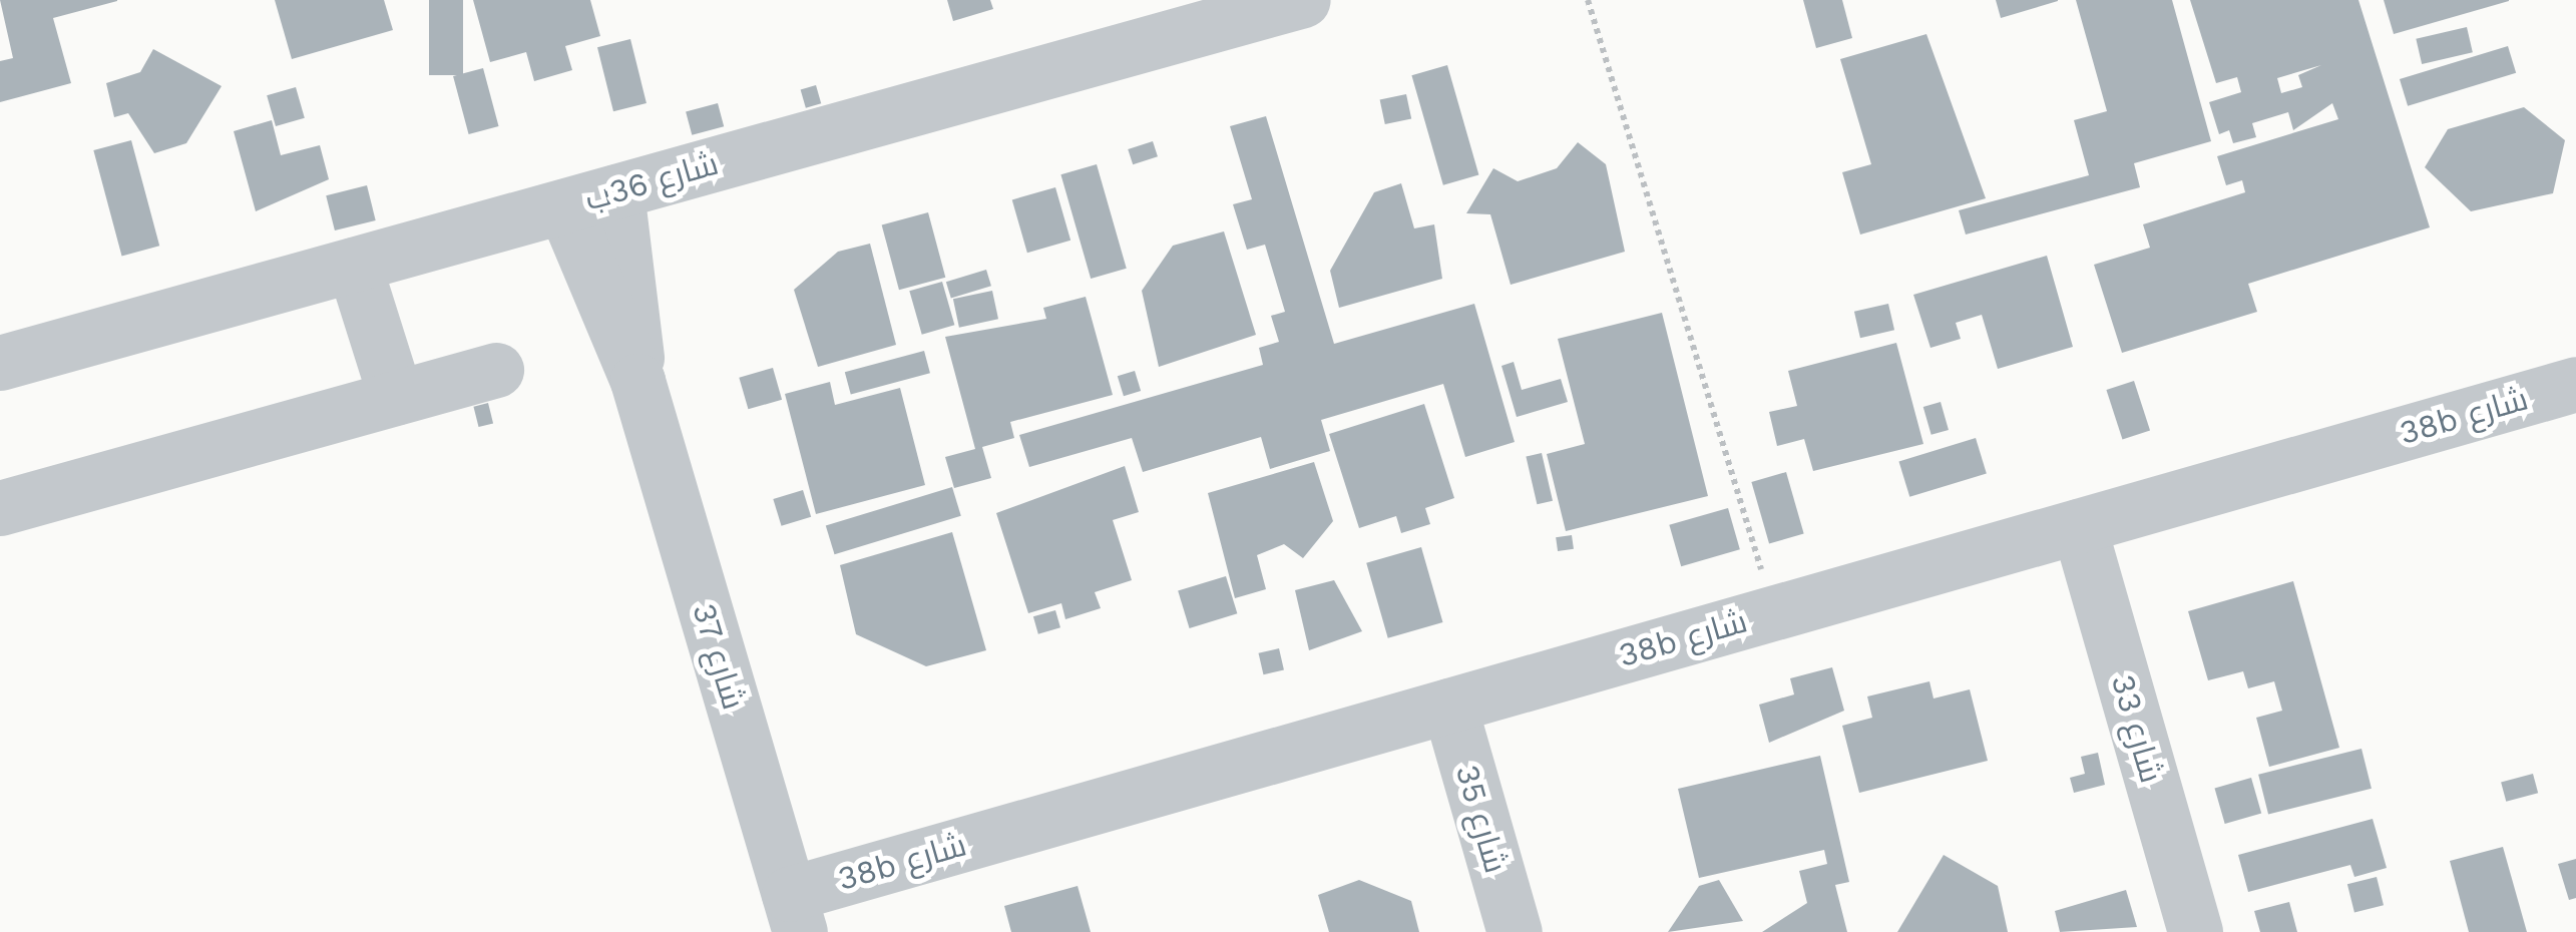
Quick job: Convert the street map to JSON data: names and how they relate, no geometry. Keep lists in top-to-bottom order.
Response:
{
  "streets": {
    "street": [
      "شارع 36ب",
      "38b شارع",
      "شارع 37",
      "شارع 33",
      "شارع 35"
    ]
  },
  "crossings": [
    ["شارع 36ب", "شارع 37"],
    ["38b شارع", "شارع 37"],
    ["38b شارع", "شارع 33"],
    ["38b شارع", "شارع 35"]
  ]
}
